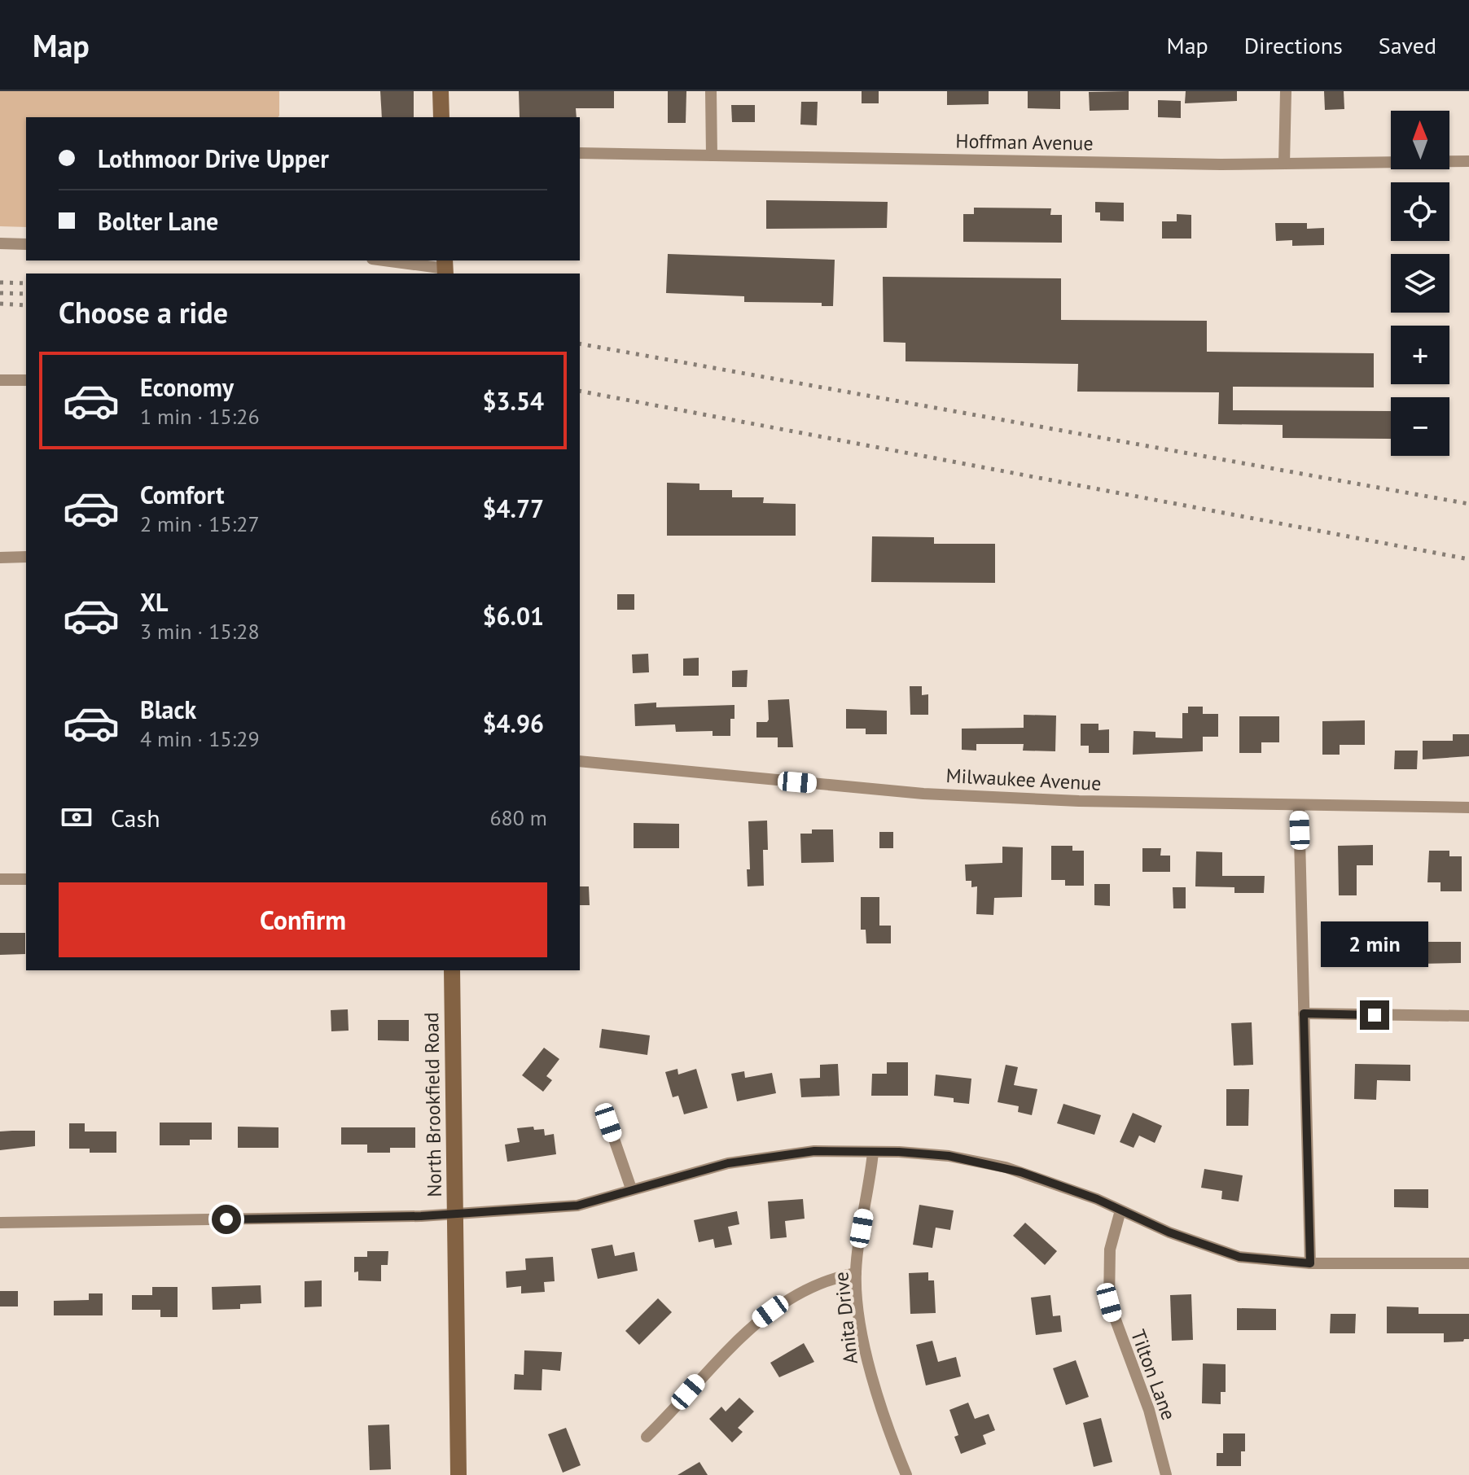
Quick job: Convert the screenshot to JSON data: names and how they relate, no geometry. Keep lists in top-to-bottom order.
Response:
{
  "streets": {
    "street": [
      "Hoffman Avenue",
      "Milwaukee Avenue",
      "North Brookfield Road",
      "Anita Drive",
      "Tilton Lane"
    ]
  },
  "north": "top",
  "page": {
    "header": "Map",
    "nav": ["Map", "Directions", "Saved"],
    "map_buttons": ["+", "−"],
    "banner": ["Lothmoor Drive Upper", "Bolter Lane"],
    "heading": "Choose a ride",
    "list": [
      {
        "name": "Economy",
        "note": "1 min · 15:26",
        "value": "$3.54"
      },
      {
        "name": "Comfort",
        "note": "2 min · 15:27",
        "value": "$4.77"
      },
      {
        "name": "XL",
        "note": "3 min · 15:28",
        "value": "$6.01"
      },
      {
        "name": "Black",
        "note": "4 min · 15:29",
        "value": "$4.96"
      }
    ],
    "pay": ["Cash", "680 m"],
    "buttons": "Confirm",
    "bubble": "2 min"
  }
}
